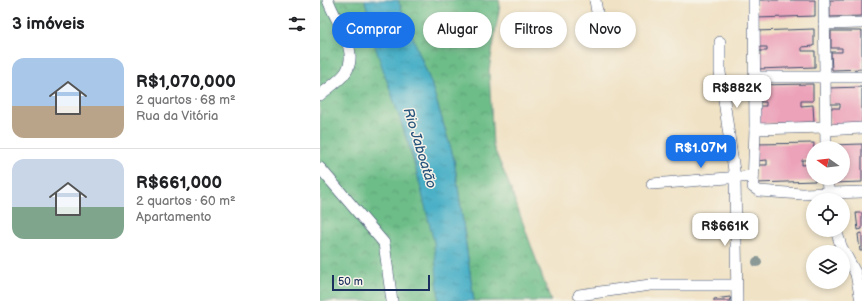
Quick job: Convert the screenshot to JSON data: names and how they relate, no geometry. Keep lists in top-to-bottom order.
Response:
{
  "water": ["Rio Jaboatão"],
  "scale_bar": "50 m",
  "north": "left",
  "page": {
    "heading": "3 imóveis",
    "chip": [
      "Comprar",
      "Alugar",
      "Filtros",
      "Novo"
    ],
    "list": [
      {
        "name": "R$1,070,000",
        "note": "2 quartos · 68 m² · Rua da Vitória"
      },
      {
        "name": "R$661,000",
        "note": "2 quartos · 60 m² · Apartamento"
      }
    ],
    "price": ["R$882K", "R$1.07M", "R$661K"],
    "scale": "50 m"
  }
}
